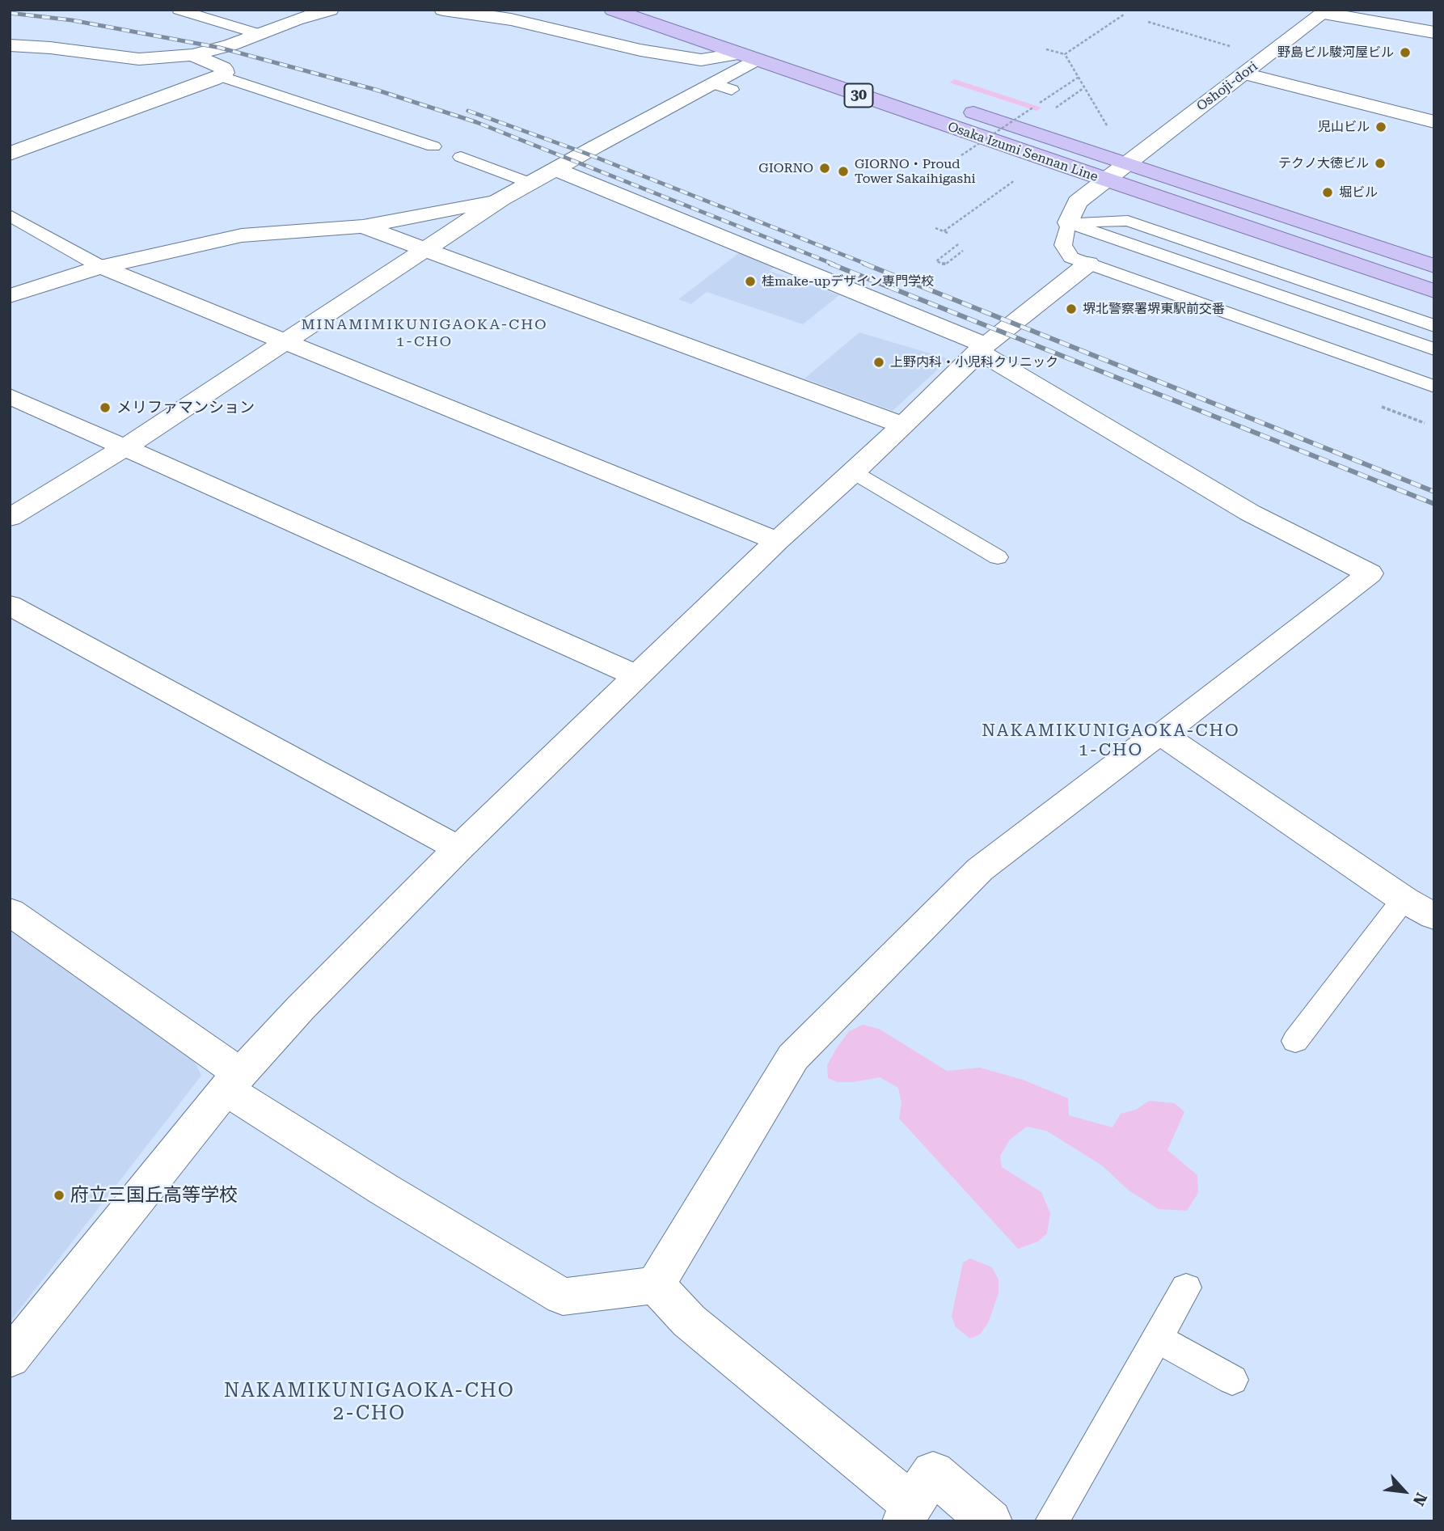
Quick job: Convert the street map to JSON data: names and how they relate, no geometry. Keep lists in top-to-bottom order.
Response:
{
  "streets": {
    "main road": ["30", "Osaka Izumi Sennan Line"],
    "street": ["Oshoji-dori"]
  },
  "crossings": [
    ["Oshoji-dori", "Osaka Izumi Sennan Line"]
  ],
  "districts": ["MINAMIMIKUNIGAOKA-CHO 1-CHO", "NAKAMIKUNIGAOKA-CHO 1-CHO", "NAKAMIKUNIGAOKA-CHO 2-CHO"],
  "places": [
    "野島ビル駿河屋ビル",
    "児山ビル",
    "テクノ大徳ビル",
    "GIORNO",
    "GIORNO・Proud Tower Sakaihigashi",
    "堀ビル",
    "桂make-upデザイン専門学校",
    "堺北警察署堺東駅前交番",
    "上野内科・小児科クリニック",
    "メリファマンション",
    "府立三国丘高等学校"
  ],
  "north": "bottom right"
}
